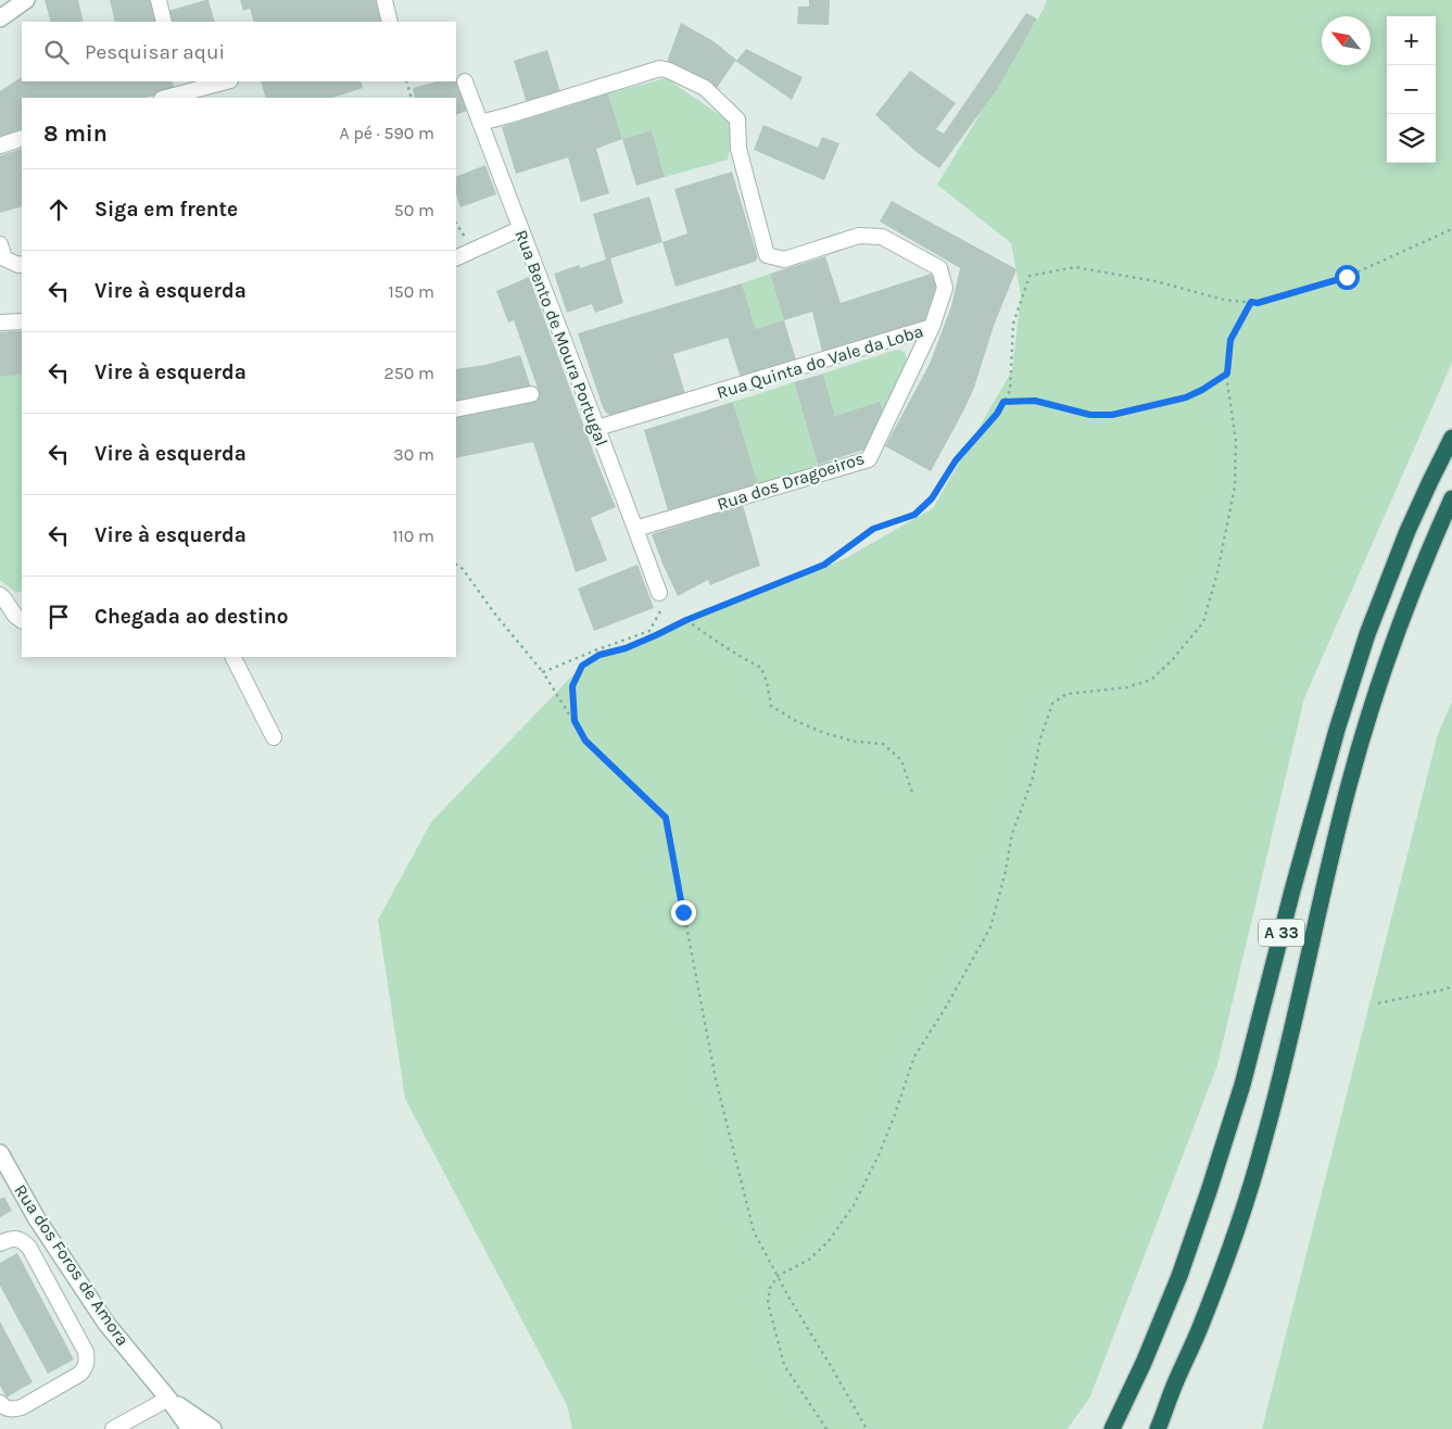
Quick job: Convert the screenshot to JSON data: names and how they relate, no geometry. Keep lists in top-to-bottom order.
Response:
{
  "streets": {
    "highway": ["A 33"],
    "main road": ["Rua dos Foros de Amora"],
    "street": ["Rua Bento de Moura Portugal", "Rua Quinta do Vale da Loba", "Rua dos Dragoeiros"]
  },
  "crossings": [
    ["Rua Bento de Moura Portugal", "Rua Quinta do Vale da Loba"],
    ["Rua Bento de Moura Portugal", "Rua dos Dragoeiros"],
    ["Rua Quinta do Vale da Loba", "Rua dos Dragoeiros"]
  ],
  "north": "top left",
  "page": {
    "map_buttons": ["+", "−"],
    "search": "Pesquisar aqui",
    "heading": ["8 min", "A pé · 590 m"],
    "list": [
      ["Siga em frente", "50 m"],
      ["Vire à esquerda", "150 m"],
      ["Vire à esquerda", "250 m"],
      ["Vire à esquerda", "30 m"],
      ["Vire à esquerda", "110 m"],
      "Chegada ao destino"
    ]
  }
}
